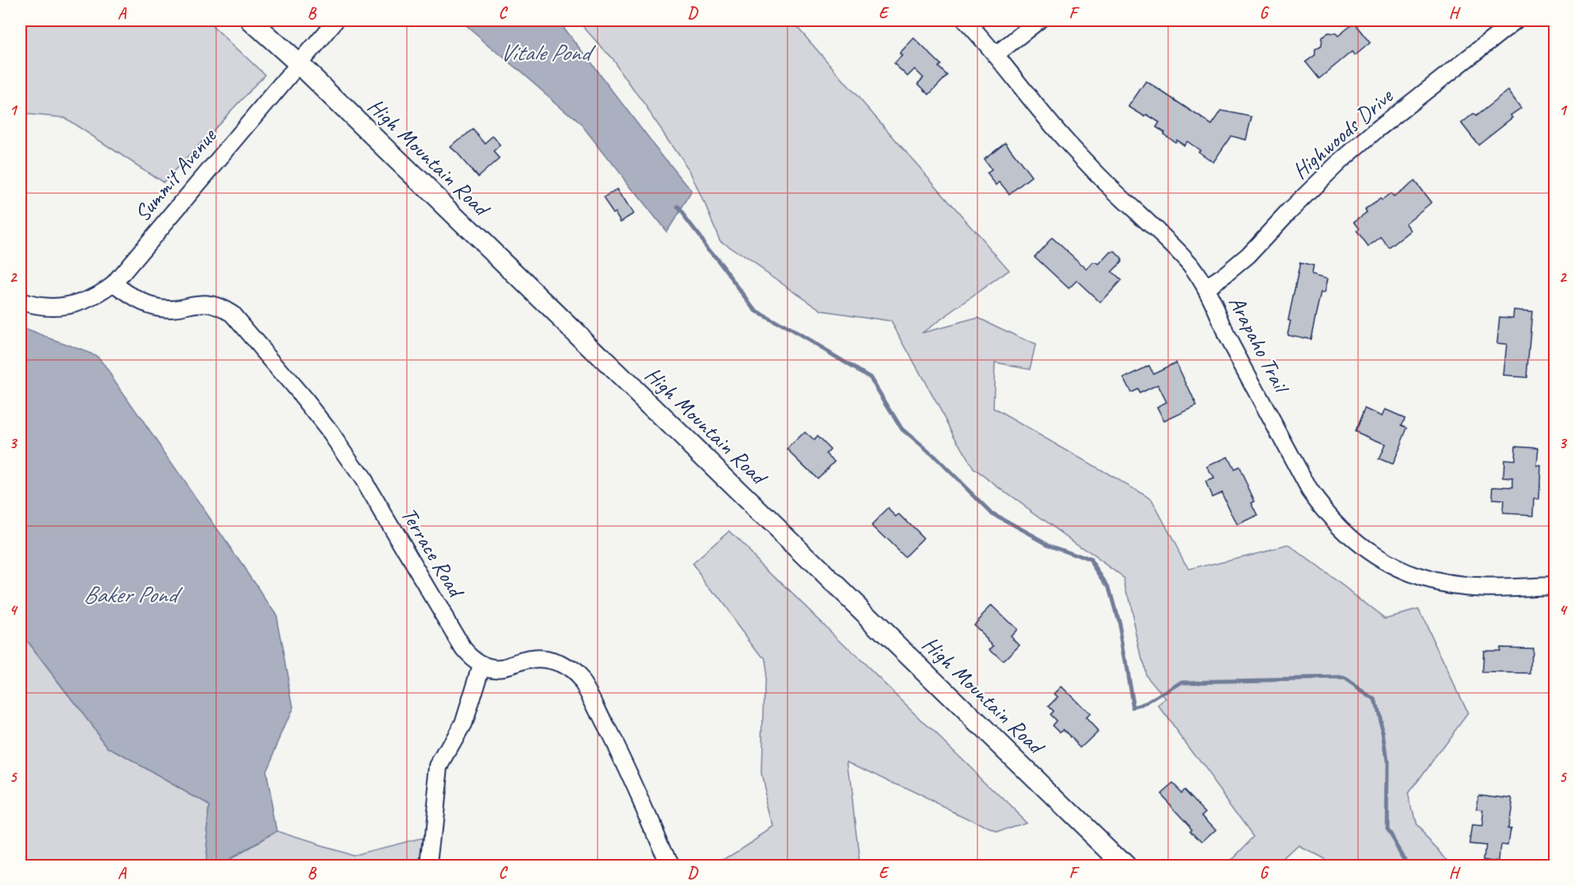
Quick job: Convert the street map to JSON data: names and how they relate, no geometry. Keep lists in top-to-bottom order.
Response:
{
  "streets": {
    "main road": ["High Mountain Road"],
    "street": [
      "Highwoods Drive",
      "Summit Avenue",
      "Arapaho Trail",
      "Terrace Road"
    ]
  },
  "crossings": [
    ["Highwoods Drive", "Arapaho Trail"],
    ["High Mountain Road", "Summit Avenue"],
    ["Summit Avenue", "Terrace Road"]
  ],
  "water": ["Vitale Pond", "Baker Pond"],
  "grid": {
    "columns": [
      "A",
      "B",
      "C",
      "D",
      "E",
      "F",
      "G",
      "H"
    ],
    "rows": [
      "1",
      "2",
      "3",
      "4",
      "5"
    ]
  }
}
